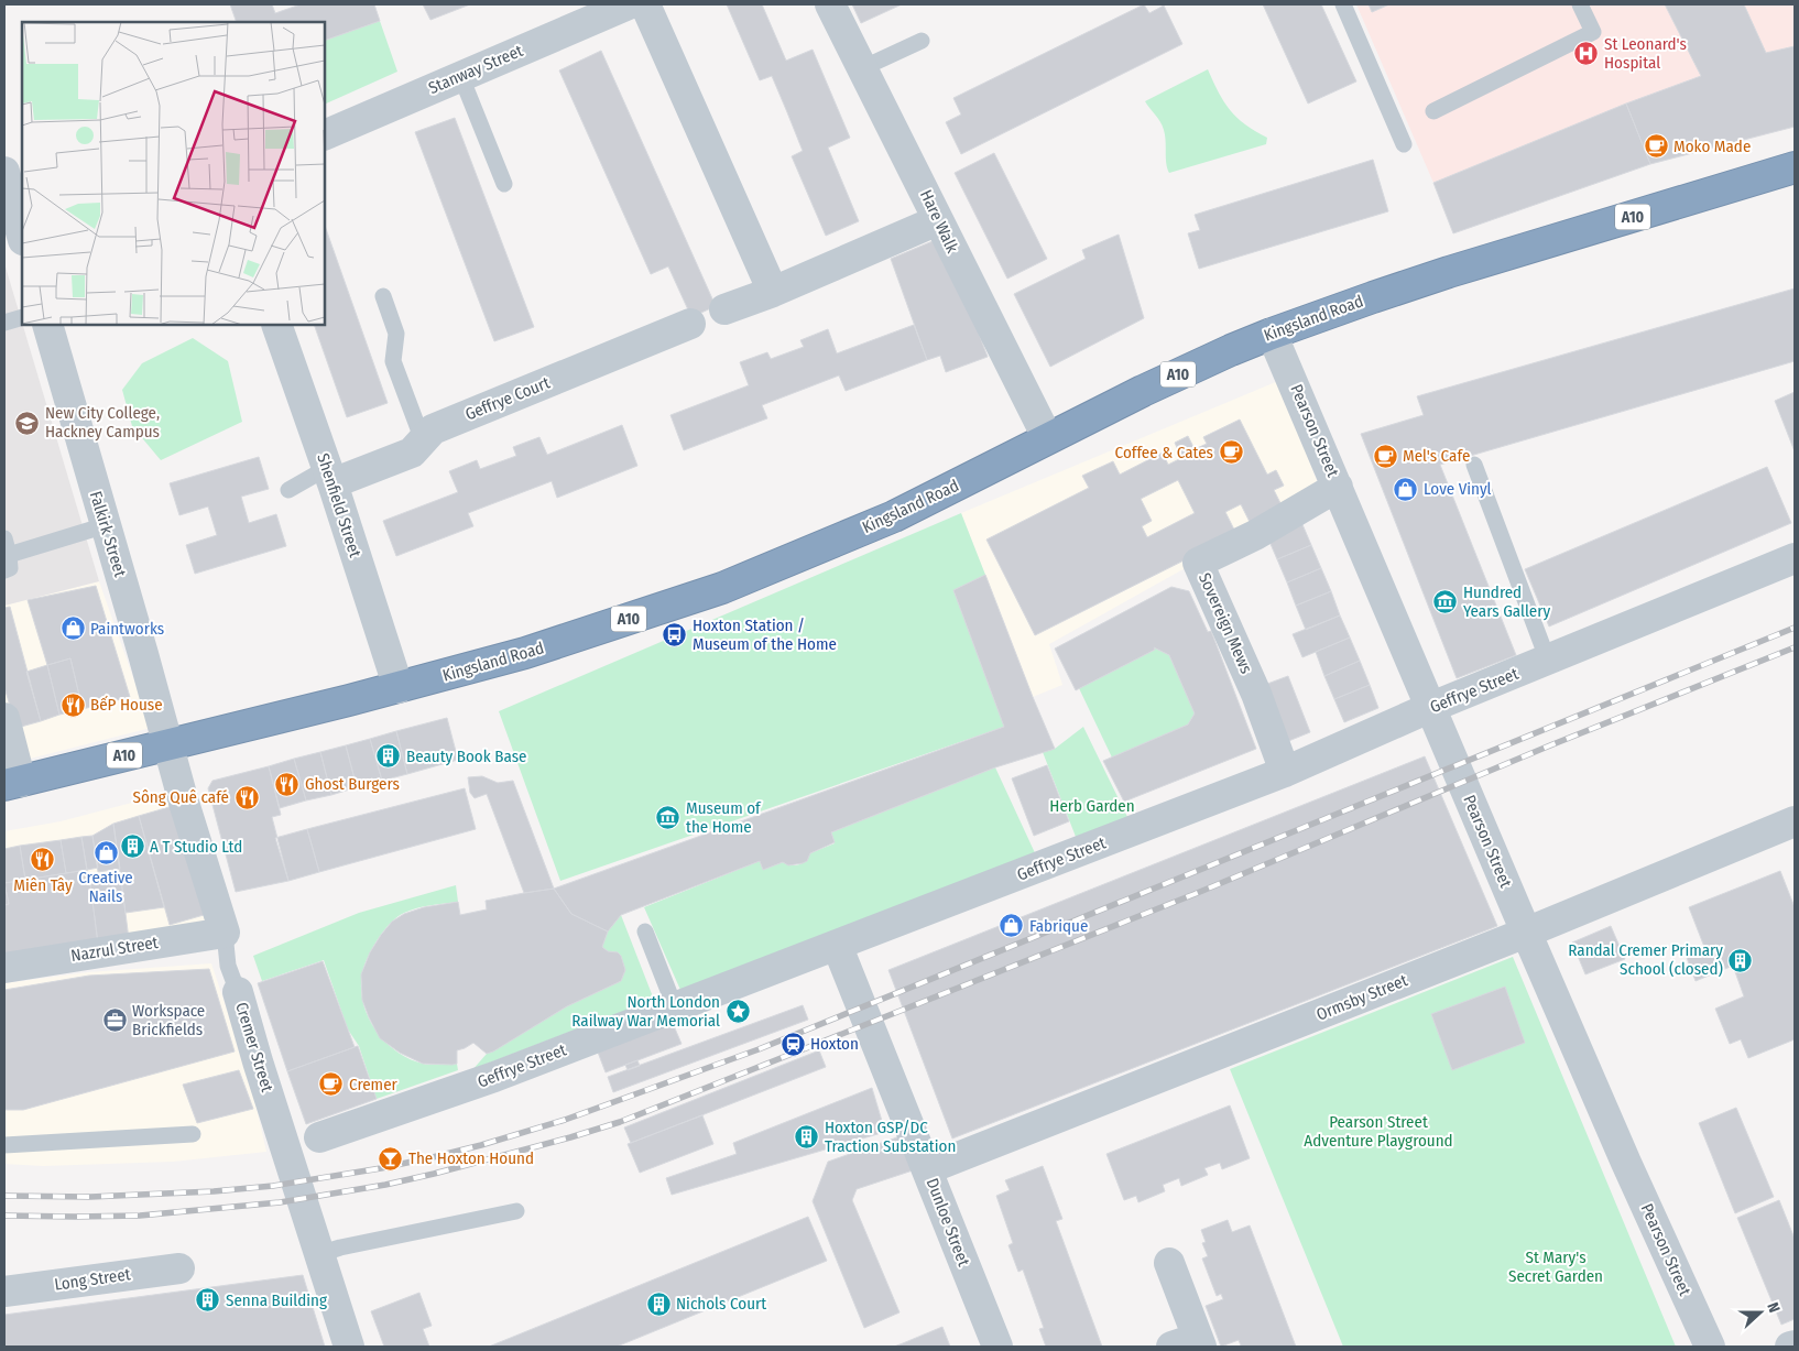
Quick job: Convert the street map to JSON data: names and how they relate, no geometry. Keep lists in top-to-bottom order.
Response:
{
  "streets": {
    "highway": ["A10", "Kingsland Road"],
    "street": [
      "Stanway Street",
      "Hare Walk",
      "Geffrye Court",
      "Pearson Street",
      "Shenfield Street",
      "Falkirk Street",
      "Sovereign Mews",
      "Geffrye Street",
      "Nazrul Street",
      "Ormsby Street",
      "Cremer Street",
      "Dunloe Street",
      "Long Street"
    ]
  },
  "crossings": [
    ["Hare Walk", "Kingsland Road"],
    ["Kingsland Road", "Pearson Street"],
    ["Kingsland Road", "Shenfield Street"],
    ["Kingsland Road", "Falkirk Street"],
    ["Kingsland Road", "Cremer Street"],
    ["Geffrye Court", "Shenfield Street"],
    ["Pearson Street", "Sovereign Mews"],
    ["Pearson Street", "Geffrye Street"],
    ["Pearson Street", "Ormsby Street"],
    ["Falkirk Street", "Cremer Street"],
    ["Sovereign Mews", "Geffrye Street"],
    ["Geffrye Street", "Dunloe Street"],
    ["Nazrul Street", "Cremer Street"],
    ["Ormsby Street", "Dunloe Street"]
  ],
  "parks": ["Herb Garden", "Pearson Street Adventure Playground", "St Mary's Secret Garden"],
  "places": {
    "hospital": ["St Leonard's Hospital"],
    "cafe": [
      "Moko Made",
      "Coffee & Cates",
      "Mel's Cafe",
      "Cremer"
    ],
    "school or university": ["New City College, Hackney Campus"],
    "shop": [
      "Love Vinyl",
      "Paintworks",
      "Creative Nails",
      "Fabrique"
    ],
    "museum": ["Hundred Years Gallery", "Museum of the Home"],
    "bus stop": ["Hoxton Station / Museum of the Home"],
    "restaurant": [
      "BếP House",
      "Ghost Burgers",
      "Sông Quê café",
      "Miên Tây"
    ],
    "building": [
      "Beauty Book Base",
      "A T Studio Ltd",
      "Randal Cremer Primary School (closed)",
      "Hoxton GSP/DC Traction Substation",
      "Senna Building",
      "Nichols Court"
    ],
    "place": ["North London Railway War Memorial"],
    "office": ["Workspace Brickfields"],
    "station": ["Hoxton"],
    "bar": ["The Hoxton Hound"]
  },
  "north": "right"
}
